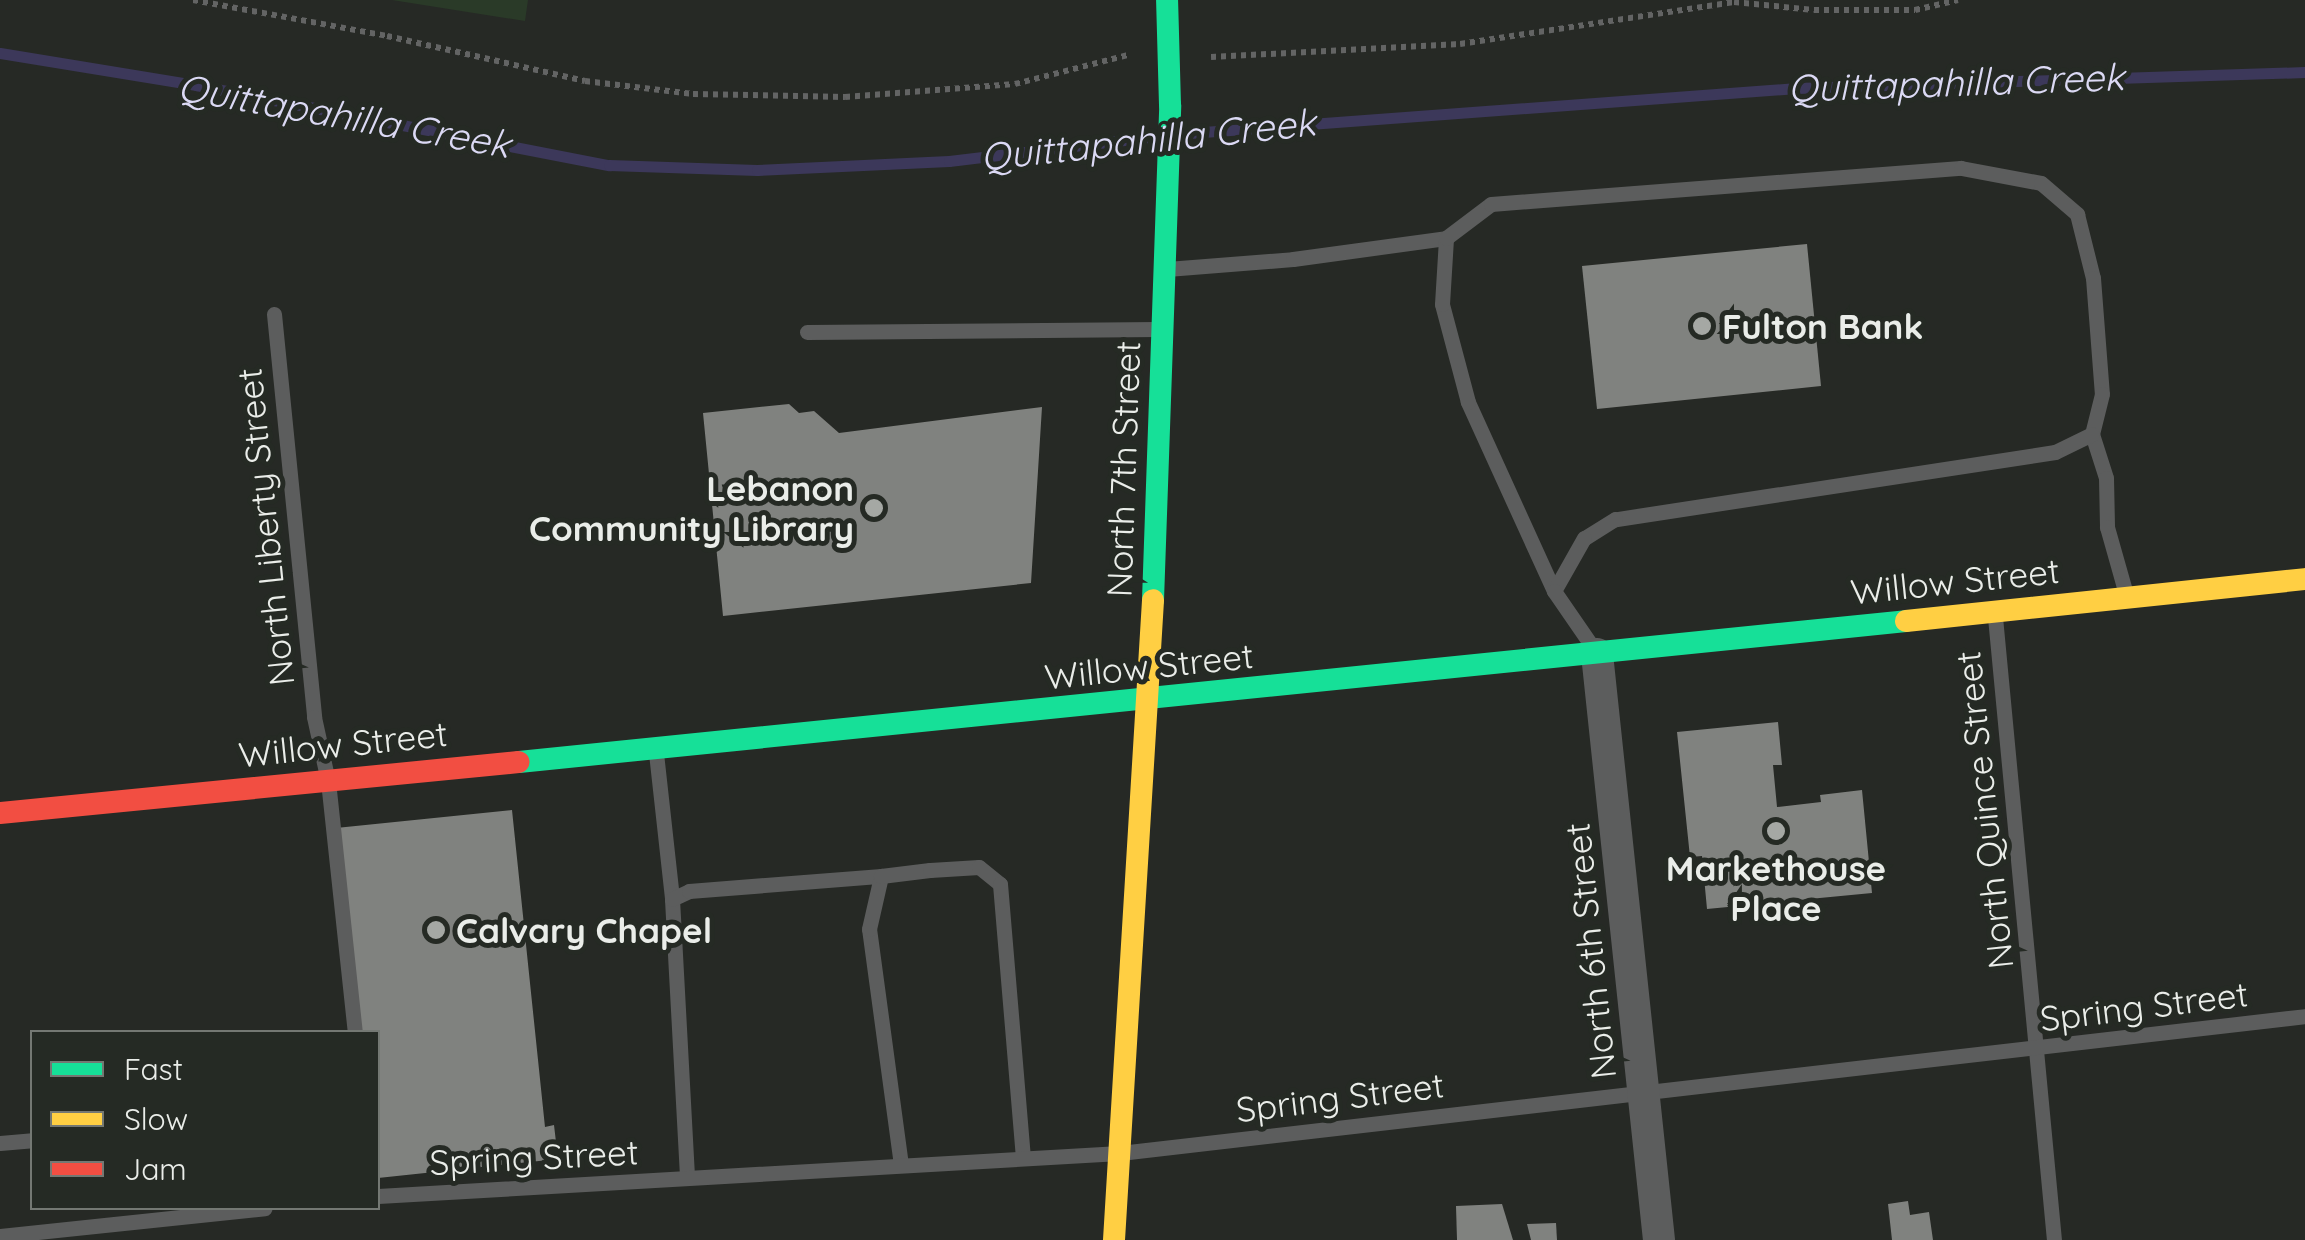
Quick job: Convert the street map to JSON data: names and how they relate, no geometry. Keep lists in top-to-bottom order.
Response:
{
  "streets": {
    "street": ["North 7th Street", "Willow Street", "North 6th Street"],
    "lane": ["North Liberty Street", "North Quince Street", "Spring Street"]
  },
  "crossings": [
    ["North 7th Street", "Willow Street"],
    ["North 7th Street", "Spring Street"],
    ["North Liberty Street", "Willow Street"],
    ["Willow Street", "North Quince Street"],
    ["Willow Street", "North 6th Street"],
    ["North Quince Street", "Spring Street"],
    ["North 6th Street", "Spring Street"]
  ],
  "water": ["Quittapahilla Creek"],
  "places": [
    "Fulton Bank",
    "Lebanon Community Library",
    "Markethouse Place",
    "Calvary Chapel"
  ],
  "legend": ["Fast", "Slow", "Jam"]
}
